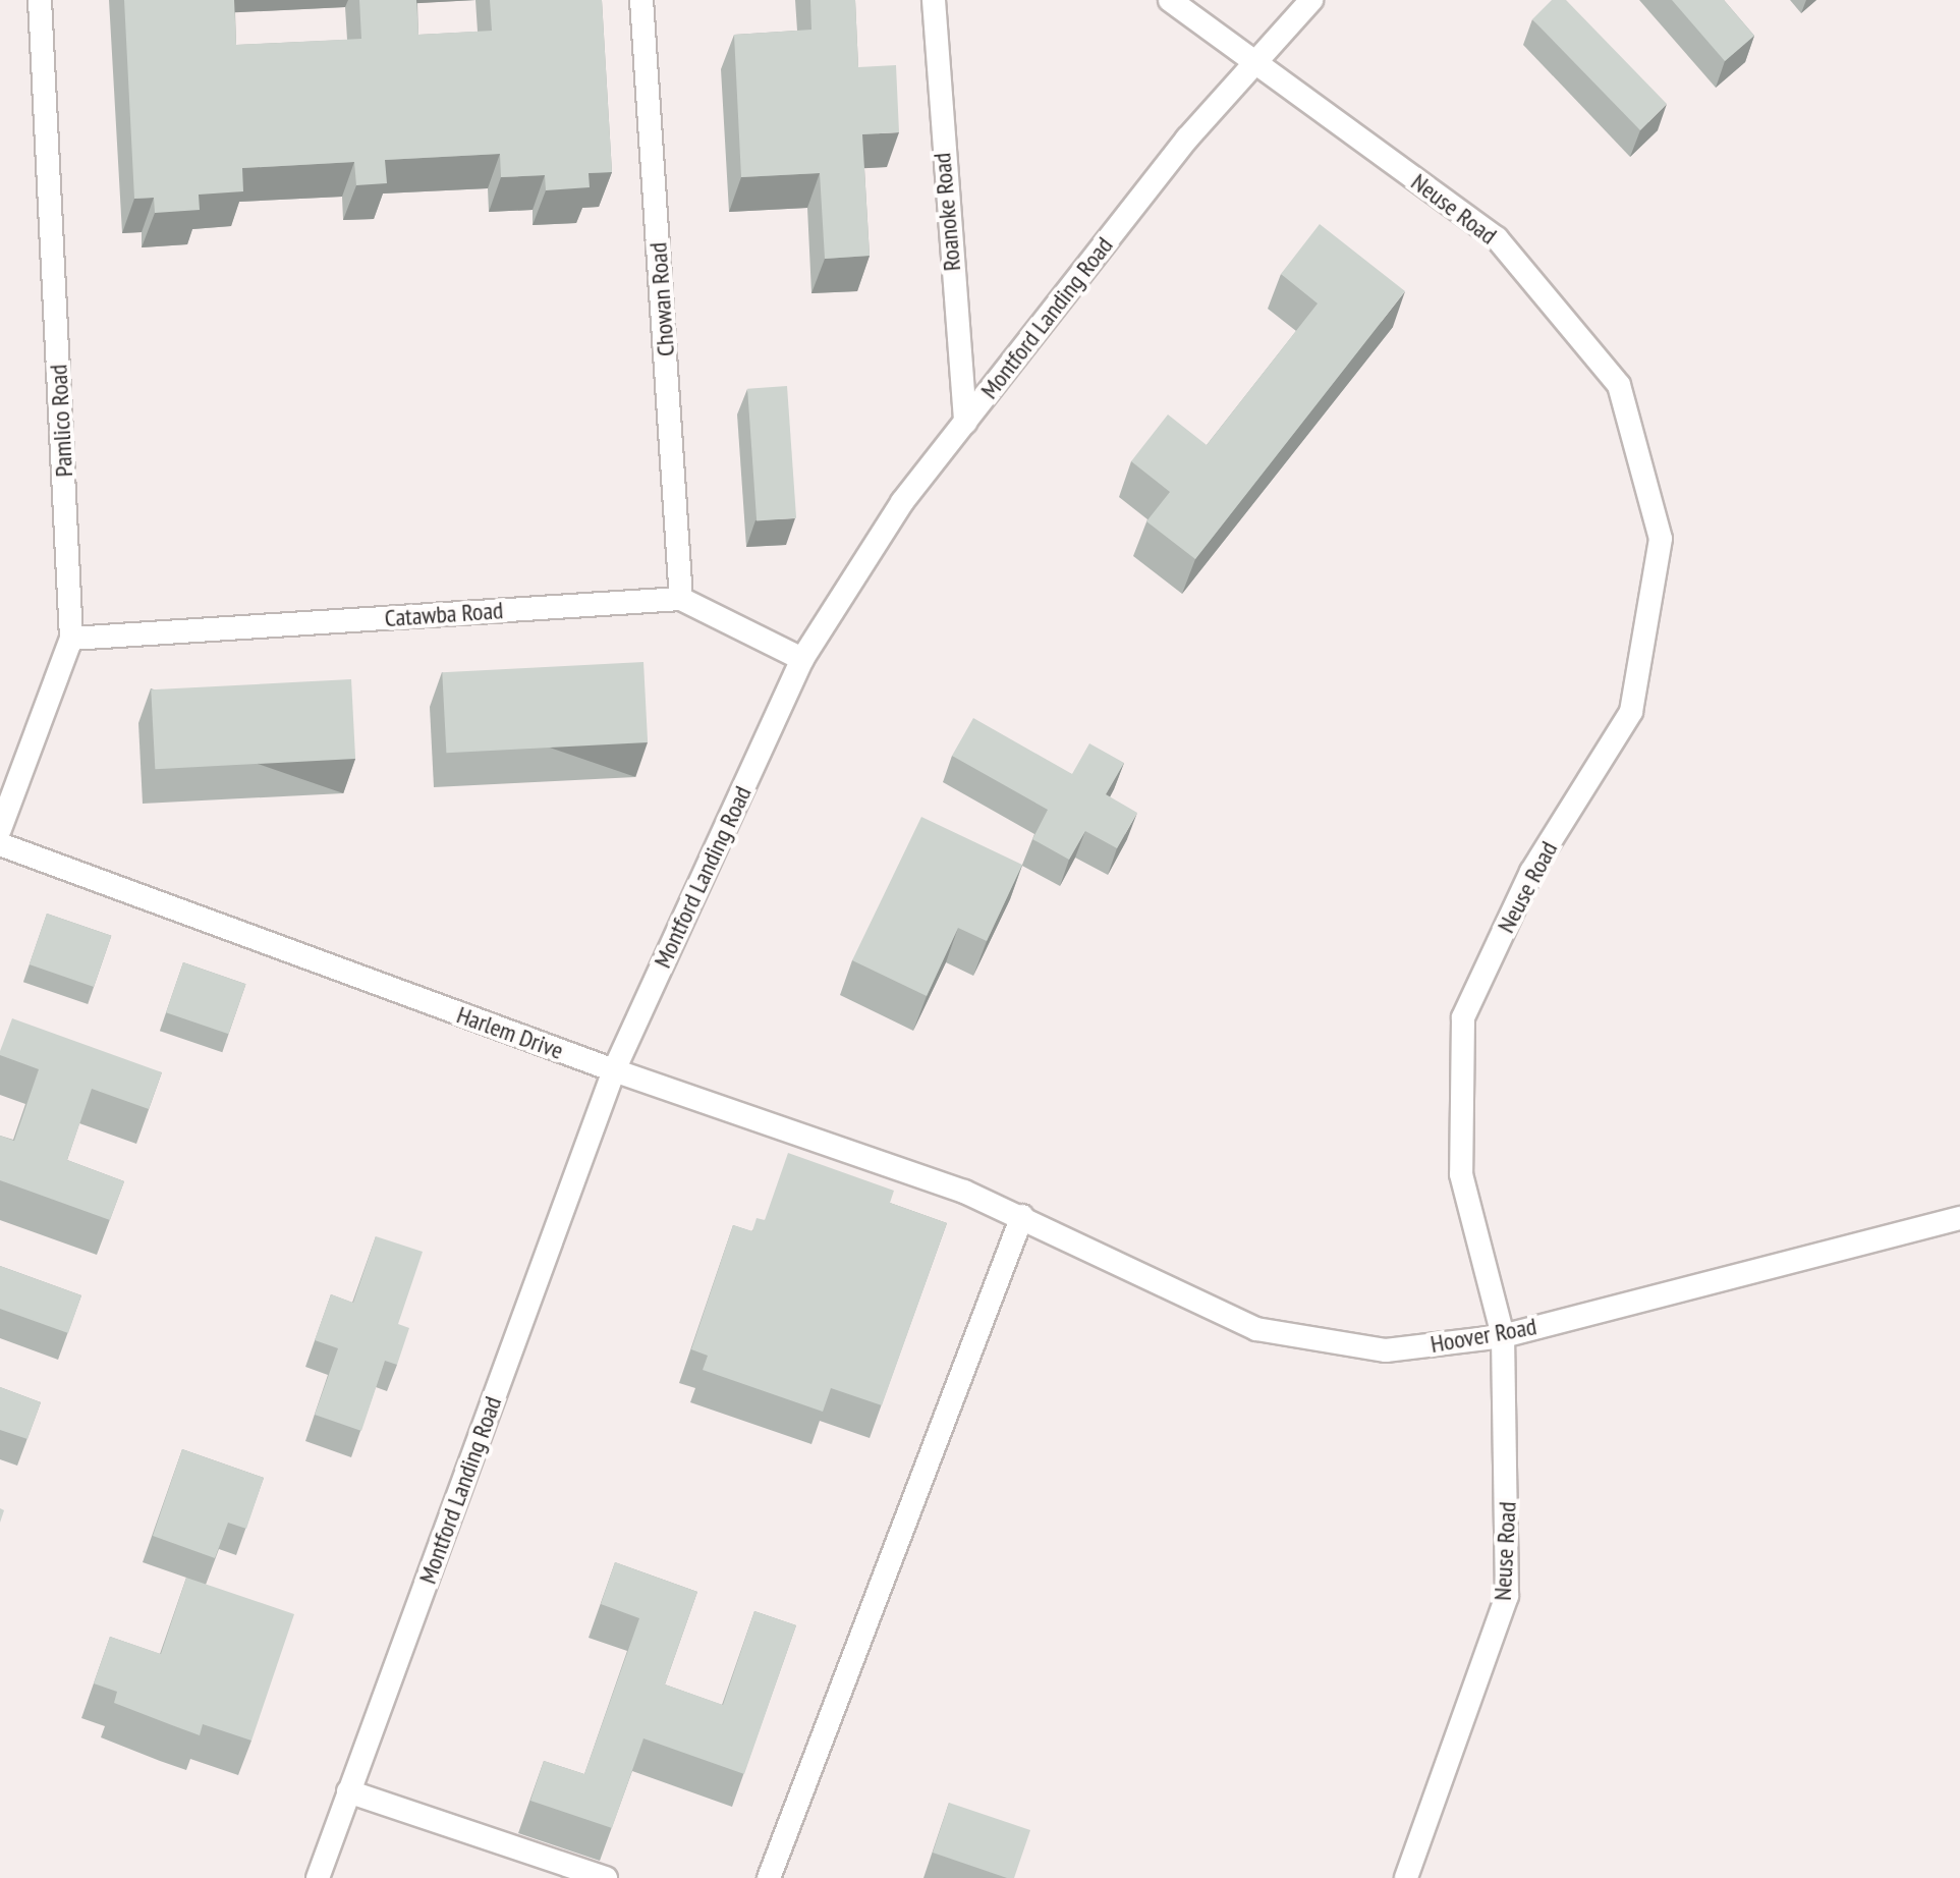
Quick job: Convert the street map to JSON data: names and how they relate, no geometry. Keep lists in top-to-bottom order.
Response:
{
  "streets": {
    "street": [
      "Neuse Road",
      "Roanoke Road",
      "Chowan Road",
      "Montford Landing Road",
      "Pamlico Road",
      "Catawba Road",
      "Harlem Drive",
      "Hoover Road"
    ]
  },
  "crossings": [
    ["Neuse Road", "Montford Landing Road"],
    ["Neuse Road", "Hoover Road"],
    ["Roanoke Road", "Montford Landing Road"],
    ["Chowan Road", "Catawba Road"],
    ["Montford Landing Road", "Harlem Drive"],
    ["Pamlico Road", "Catawba Road"],
    ["Harlem Drive", "Hoover Road"]
  ]
}
